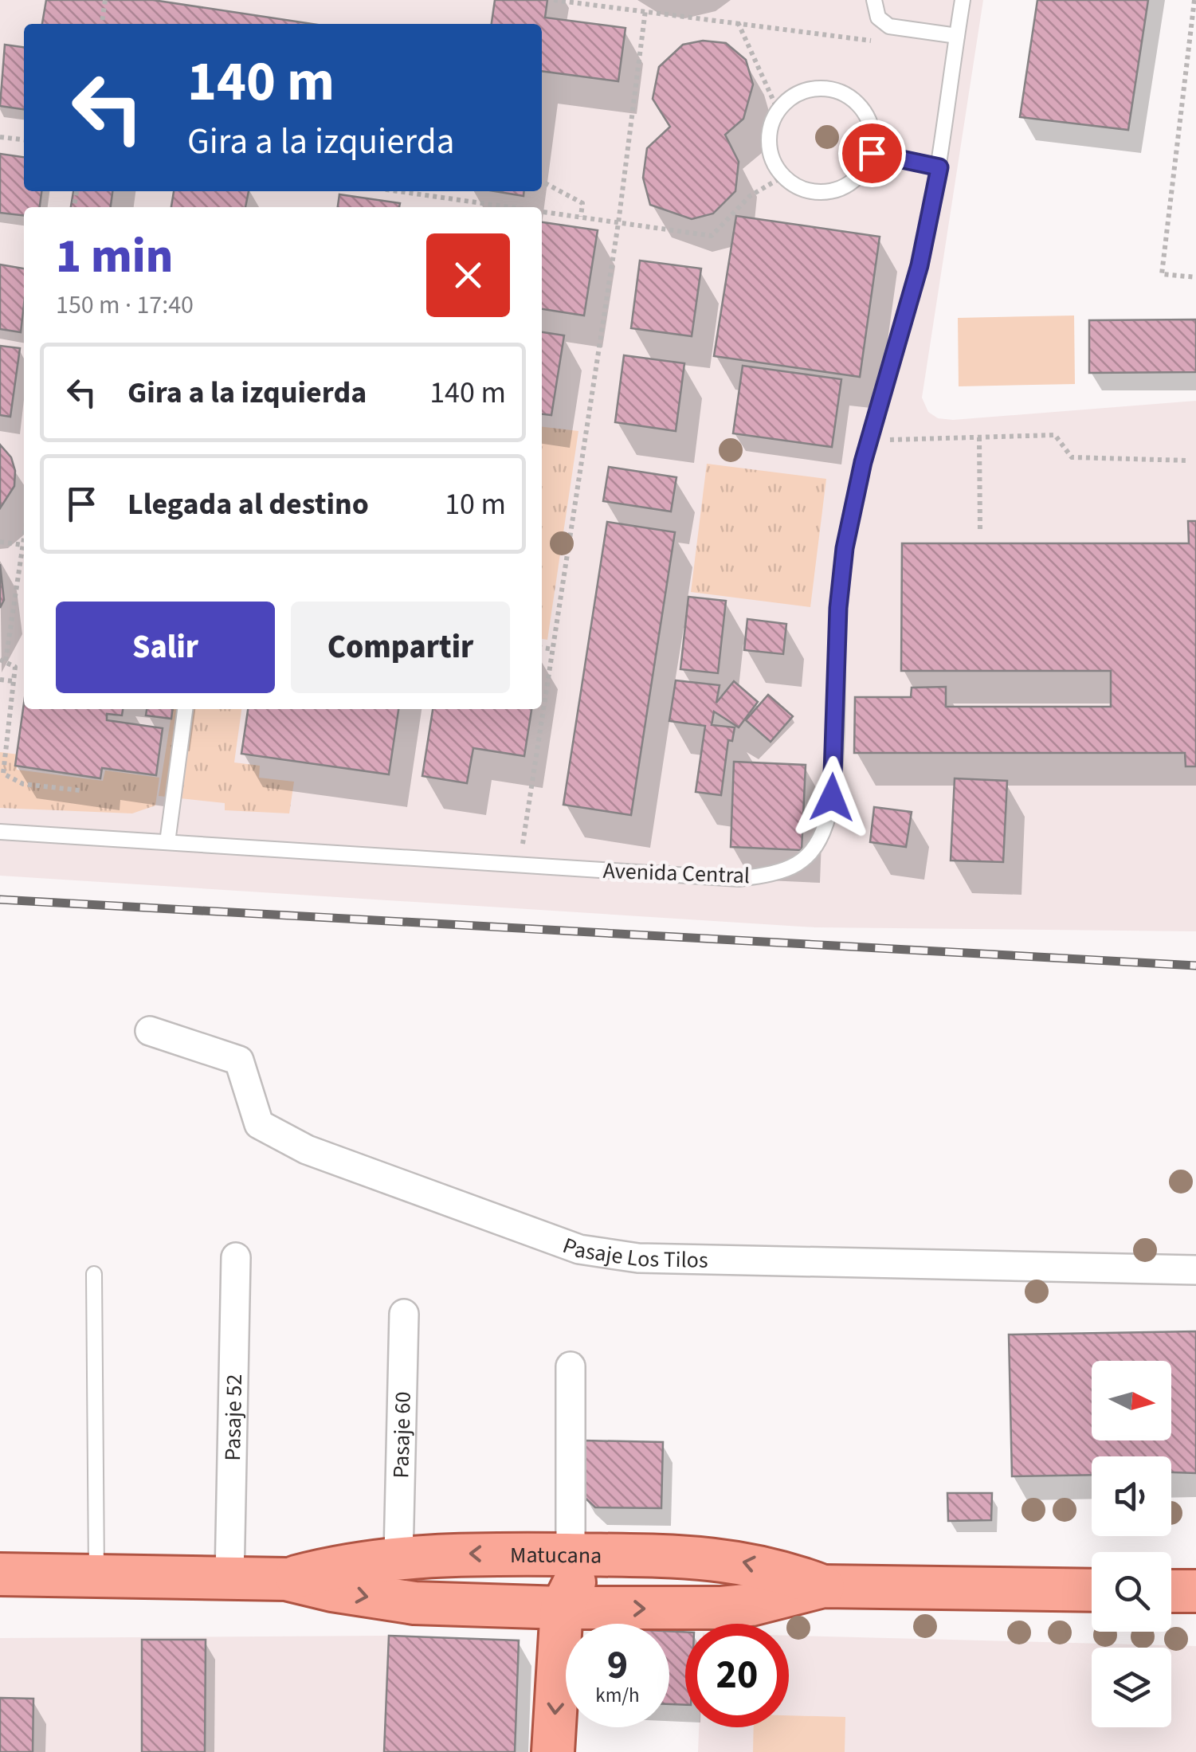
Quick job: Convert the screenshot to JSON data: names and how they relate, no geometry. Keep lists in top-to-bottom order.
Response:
{
  "streets": {
    "main road": ["Matucana"],
    "street": ["Pasaje Los Tilos", "Pasaje 52", "Pasaje 60"],
    "lane": ["Avenida Central"]
  },
  "crossings": [
    ["Pasaje 52", "Matucana"],
    ["Pasaje 60", "Matucana"]
  ],
  "north": "right",
  "page": {
    "turn": ["140 m", "Gira a la izquierda"],
    "heading": ["1 min", "150 m · 17:40"],
    "list": [
      {
        "name": "Gira a la izquierda",
        "value": "140 m"
      },
      {
        "name": "Llegada al destino",
        "value": "10 m"
      }
    ],
    "buttons": ["Salir", "Compartir"],
    "speed": "9 km/h",
    "limit": "20"
  }
}
